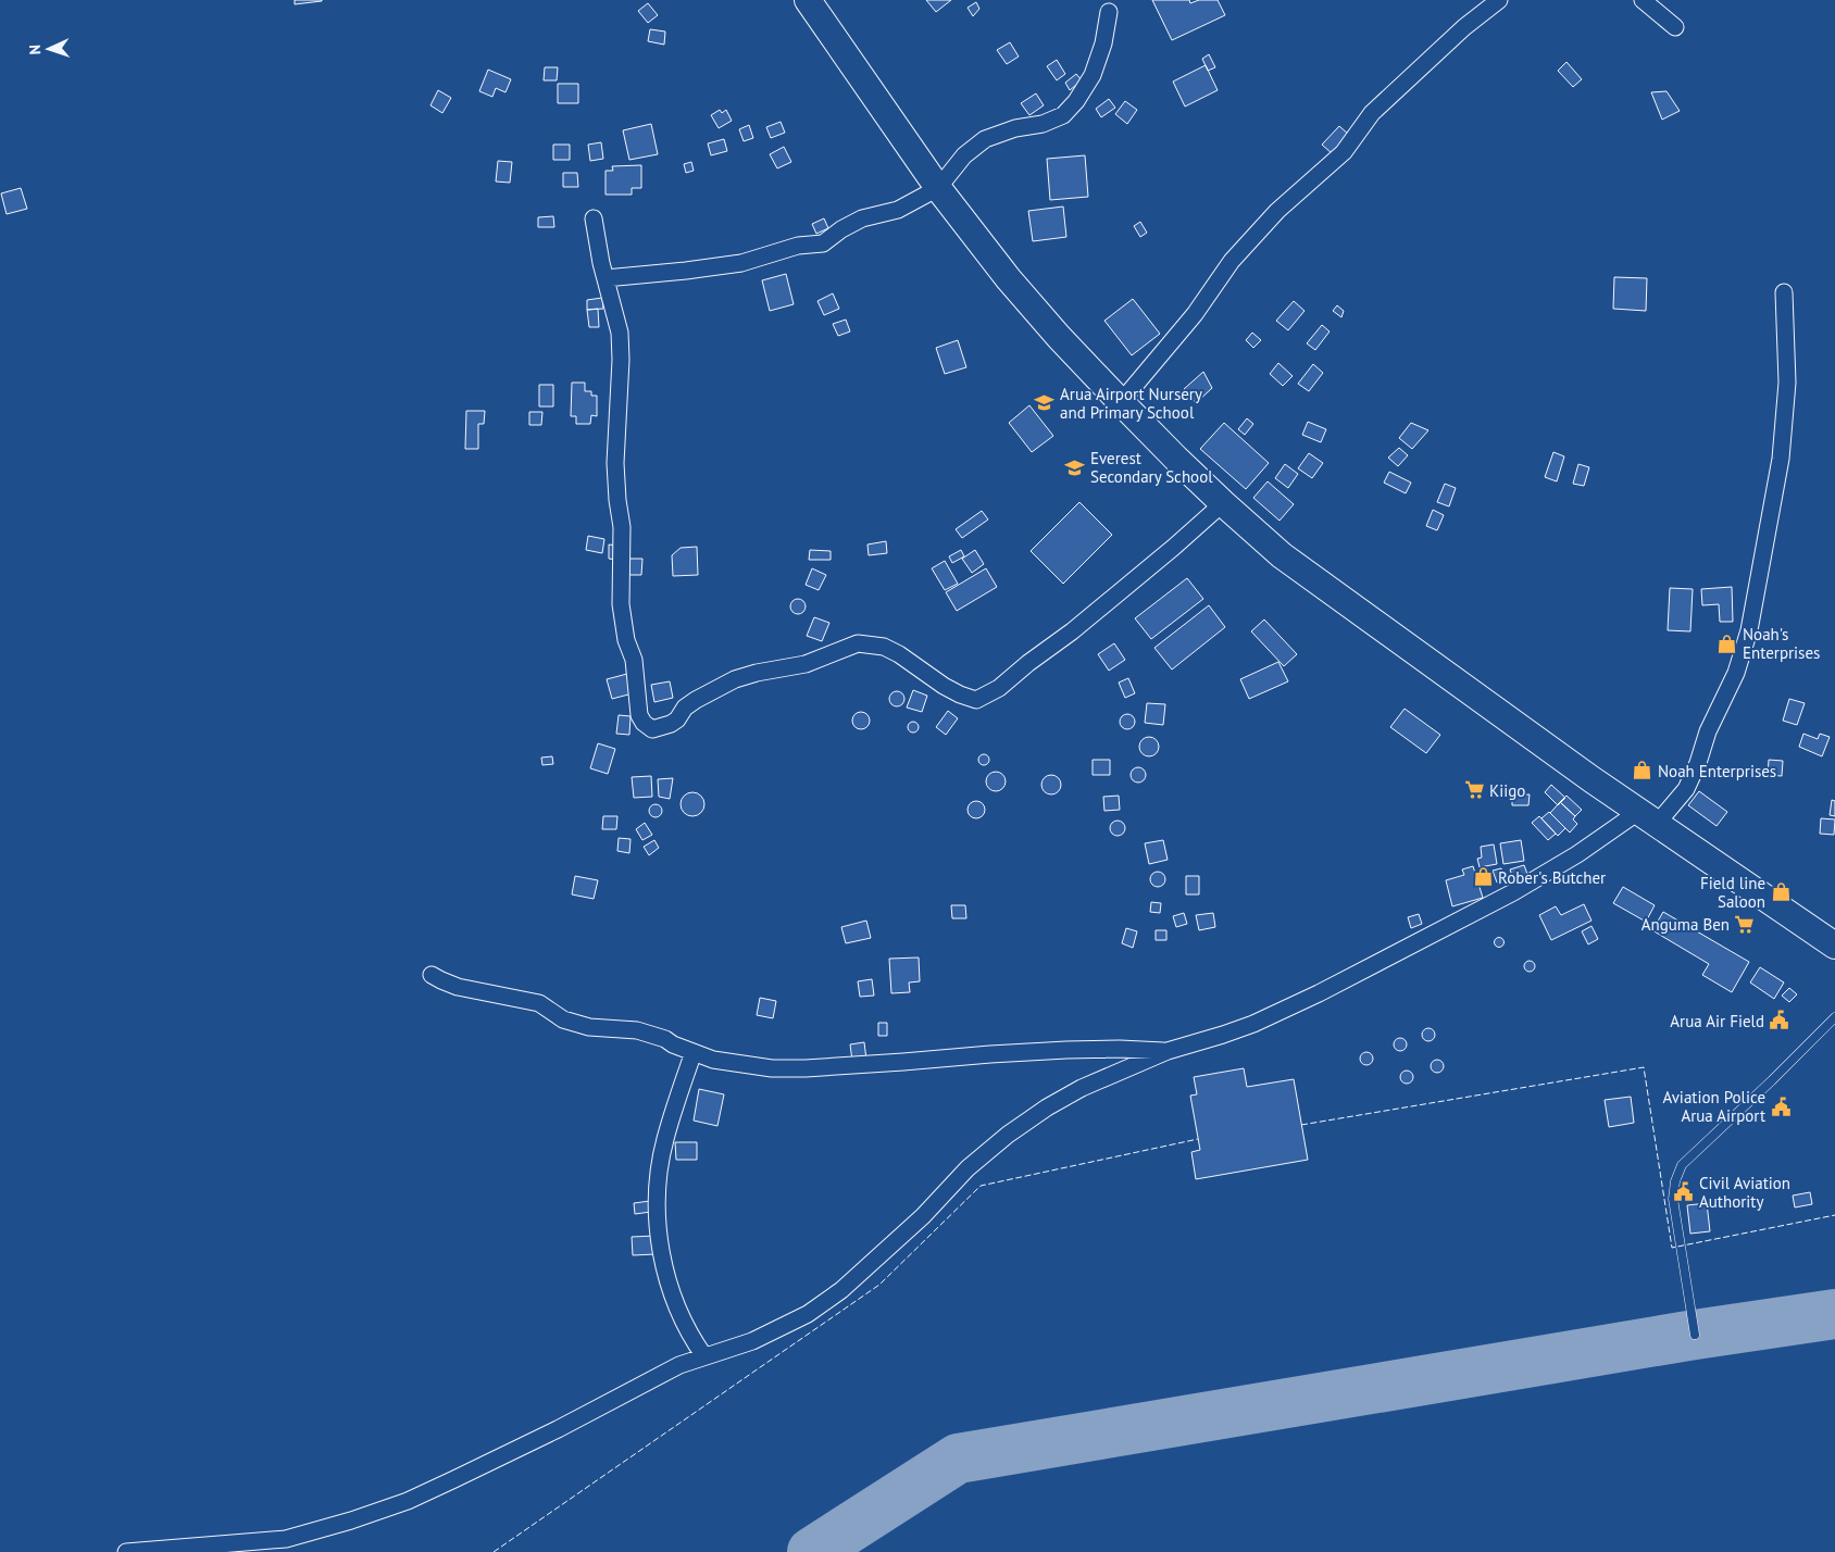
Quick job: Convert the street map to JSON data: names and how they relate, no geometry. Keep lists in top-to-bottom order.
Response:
{
  "places": {
    "school or university": ["Arua Airport Nursery and Primary School", "Everest Secondary School"],
    "shop": [
      "Noah's Enterprises",
      "Noah Enterprises",
      "Rober's Butcher",
      "Field line Saloon"
    ],
    "supermarket": ["Kiigo", "Anguma Ben"],
    "public building": ["Arua Air Field", "Aviation Police Arua Airport", "Civil Aviation Authority"]
  },
  "north": "left"
}
